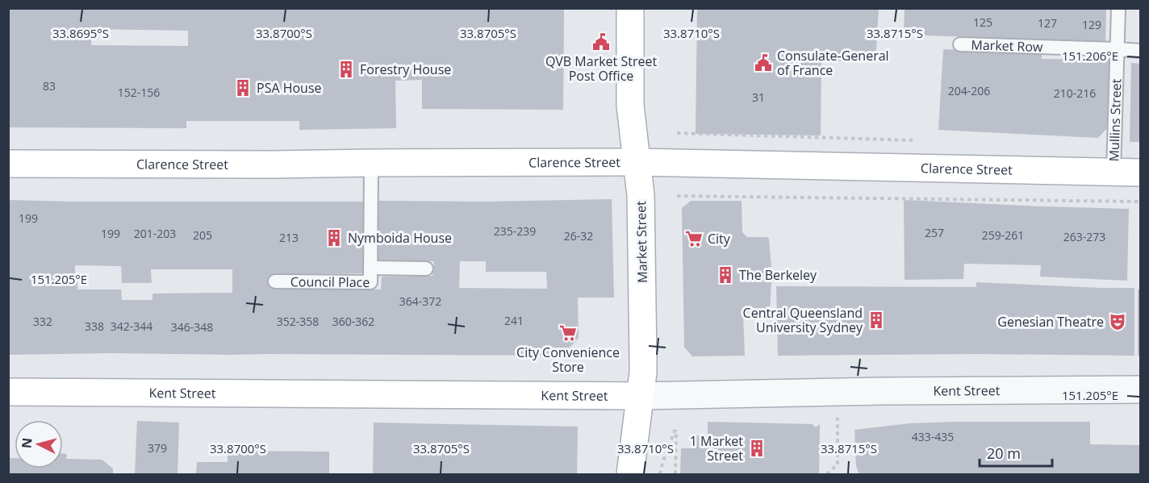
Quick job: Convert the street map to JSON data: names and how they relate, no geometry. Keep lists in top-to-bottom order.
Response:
{
  "streets": {
    "street": ["Clarence Street", "Market Street", "Kent Street"],
    "lane": ["Market Row", "Mullins Street", "Council Place"]
  },
  "crossings": [
    ["Market Row", "Mullins Street"],
    ["Mullins Street", "Clarence Street"],
    ["Clarence Street", "Market Street"],
    ["Clarence Street", "Council Place"],
    ["Market Street", "Kent Street"]
  ],
  "places": {
    "public building": ["QVB Market Street Post Office", "Consulate-General of France"],
    "building": [
      "Forestry House",
      "PSA House",
      "Nymboida House",
      "The Berkeley",
      "Central Queensland University Sydney",
      "1 Market Street"
    ],
    "supermarket": ["City", "City Convenience Store"],
    "theatre": ["Genesian Theatre"]
  },
  "house_numbers": [
    "125",
    "127",
    "129",
    "83",
    "204-206",
    "152-156",
    "210-216",
    "31",
    "199",
    "235-239",
    "257",
    "199",
    "201-203",
    "205",
    "259-261",
    "26-32",
    "263-273",
    "213",
    "364-372",
    "241",
    "332",
    "352-358",
    "360-362",
    "338",
    "342-344",
    "346-348",
    "433-435",
    "379"
  ],
  "scale_bar": "20 m",
  "north": "left",
  "coordinates": [
    "33.8695°S",
    "33.8700°S",
    "33.8705°S",
    "33.8710°S",
    "33.8715°S",
    "151.206°E",
    "151.205°E"
  ]
}
